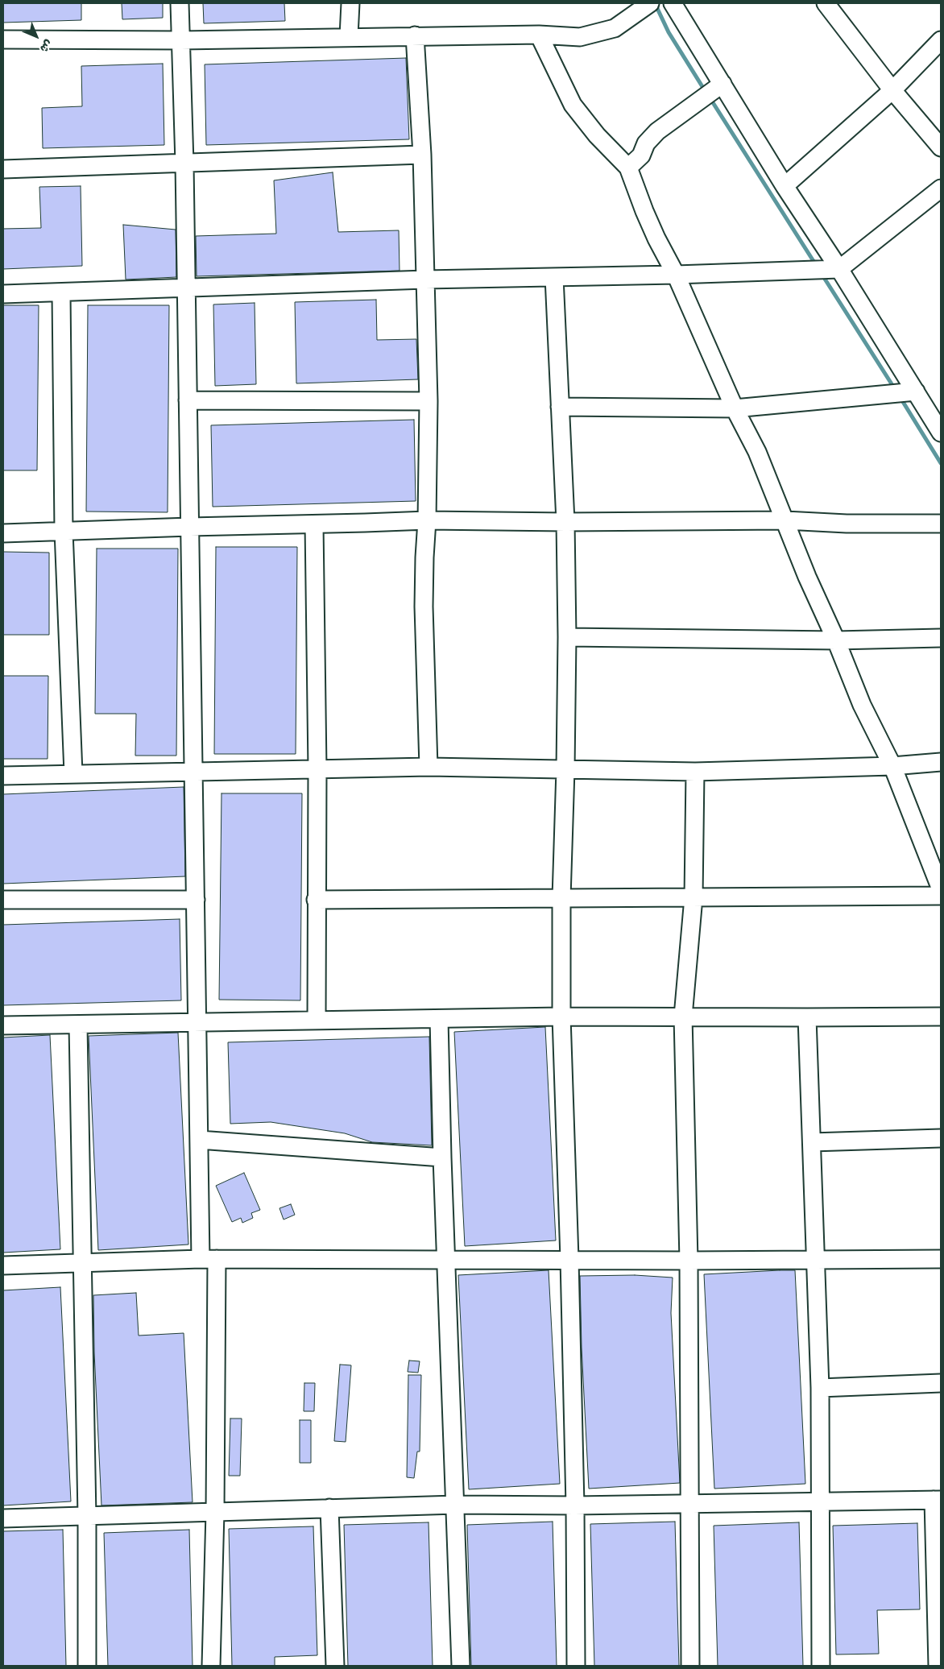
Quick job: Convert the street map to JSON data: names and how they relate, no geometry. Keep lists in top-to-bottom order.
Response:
{
  "north": "bottom right"
}
